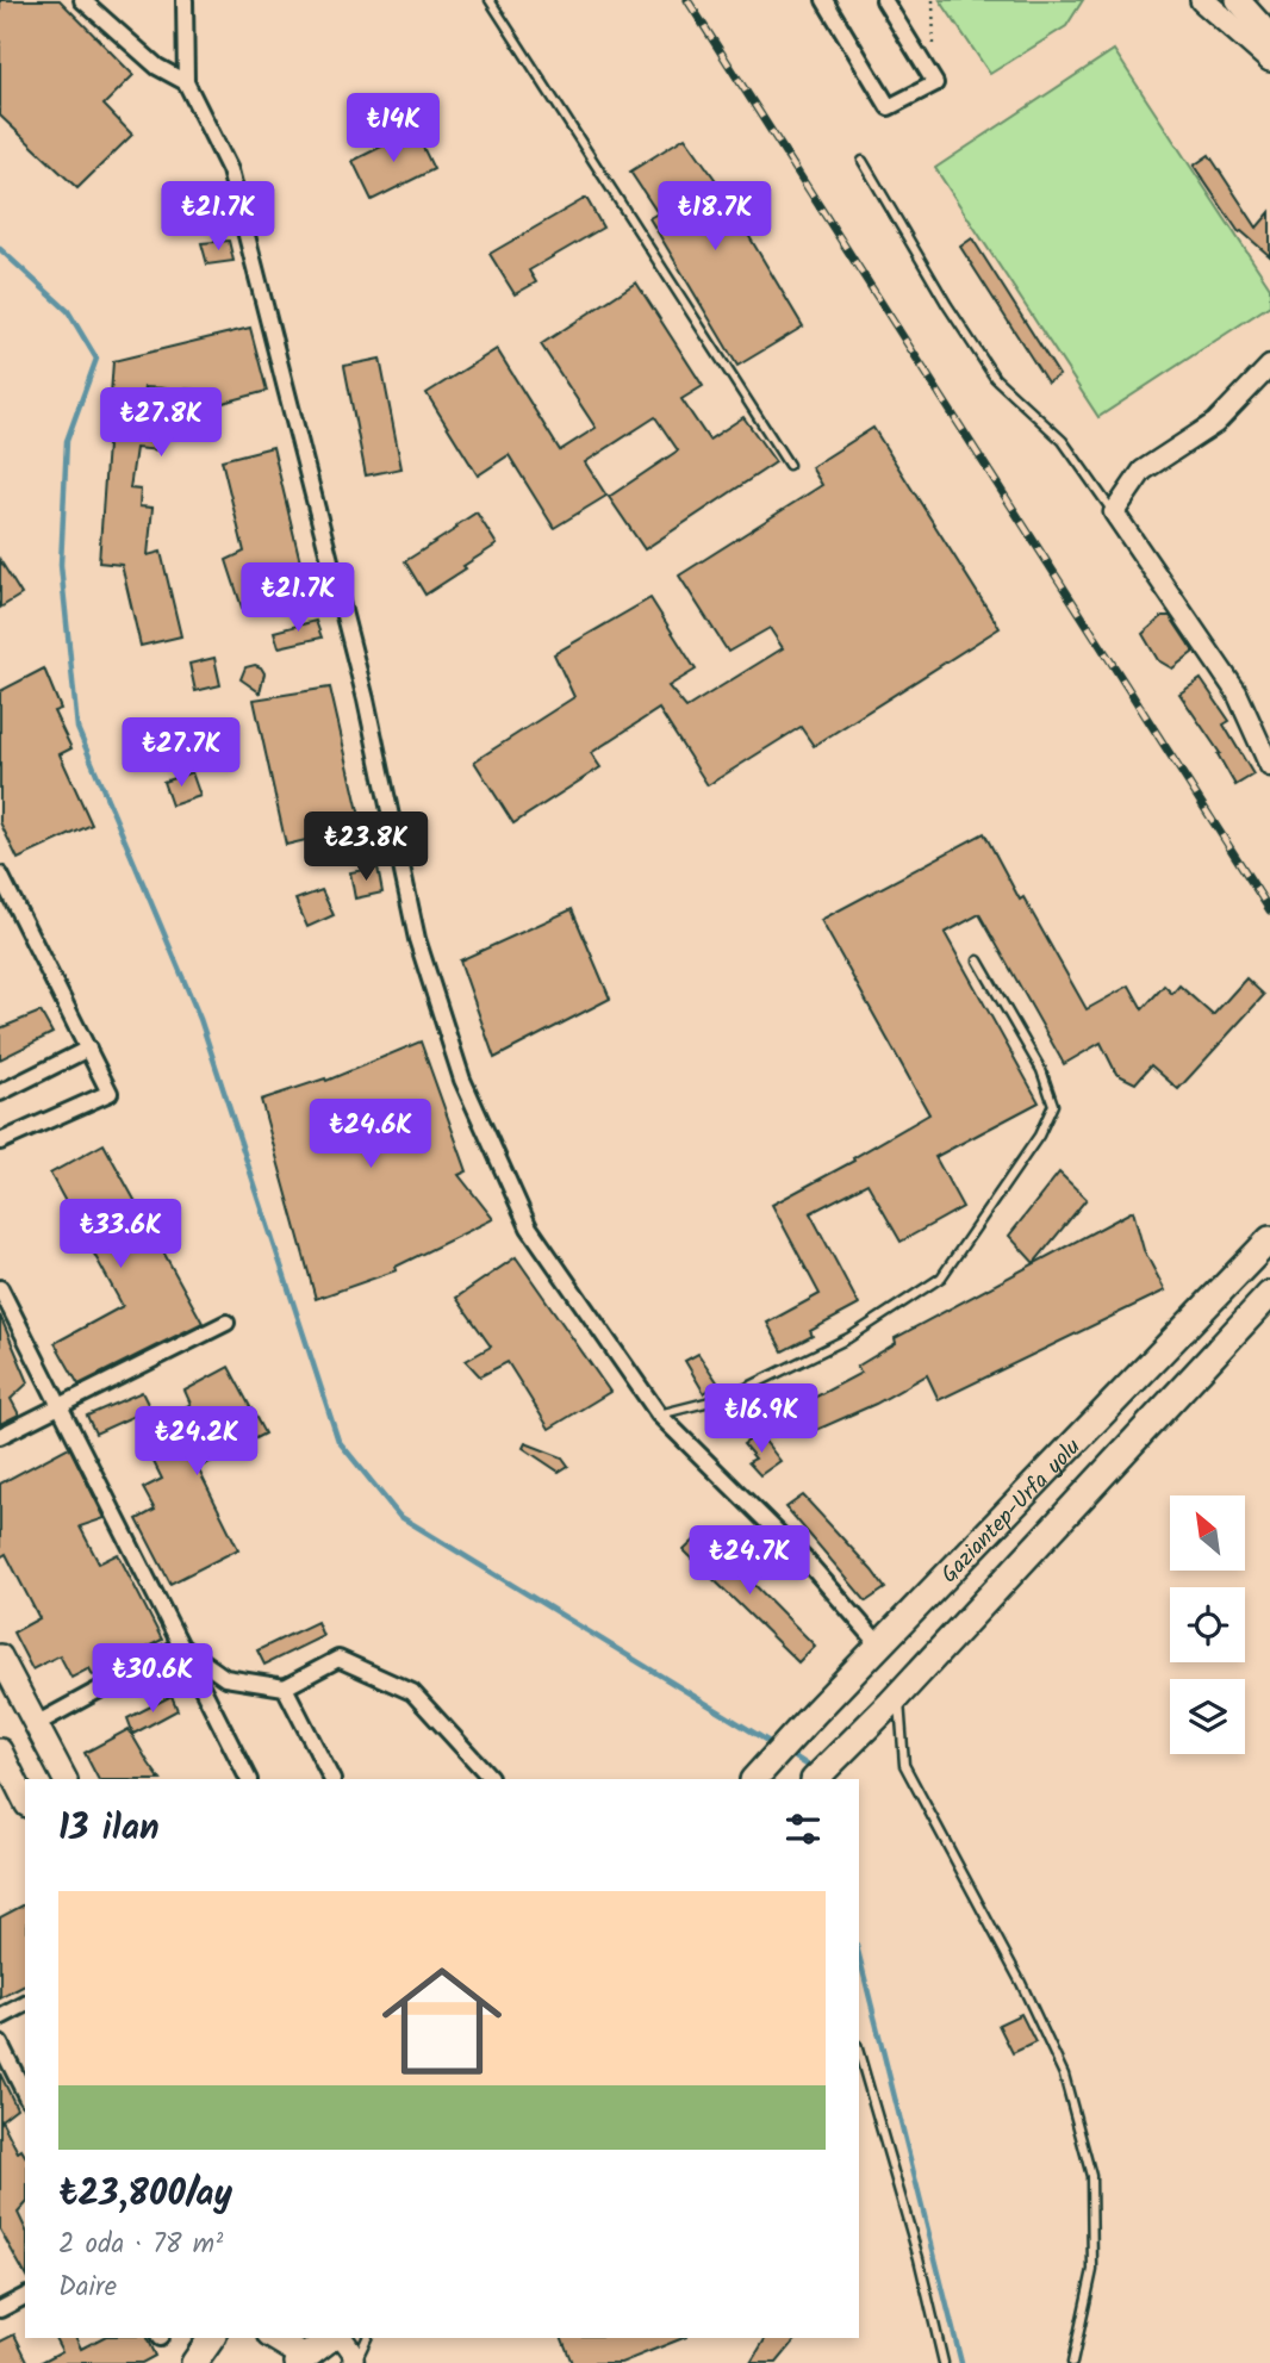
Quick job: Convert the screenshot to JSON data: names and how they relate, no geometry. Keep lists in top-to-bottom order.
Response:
{
  "streets": {
    "highway": ["Gaziantep-Urfa yolu"]
  },
  "north": "top left",
  "page": {
    "price": [
      "₺14K",
      "₺21.7K",
      "₺18.7K",
      "₺27.8K",
      "₺21.7K",
      "₺27.7K",
      "₺23.8K",
      "₺24.6K",
      "₺33.6K",
      "₺16.9K",
      "₺24.2K",
      "₺24.7K",
      "₺30.6K"
    ],
    "heading": "13 ilan",
    "list": [
      {
        "name": "₺23,800/ay",
        "note": "2 oda · 78 m² · Daire"
      }
    ]
  }
}
